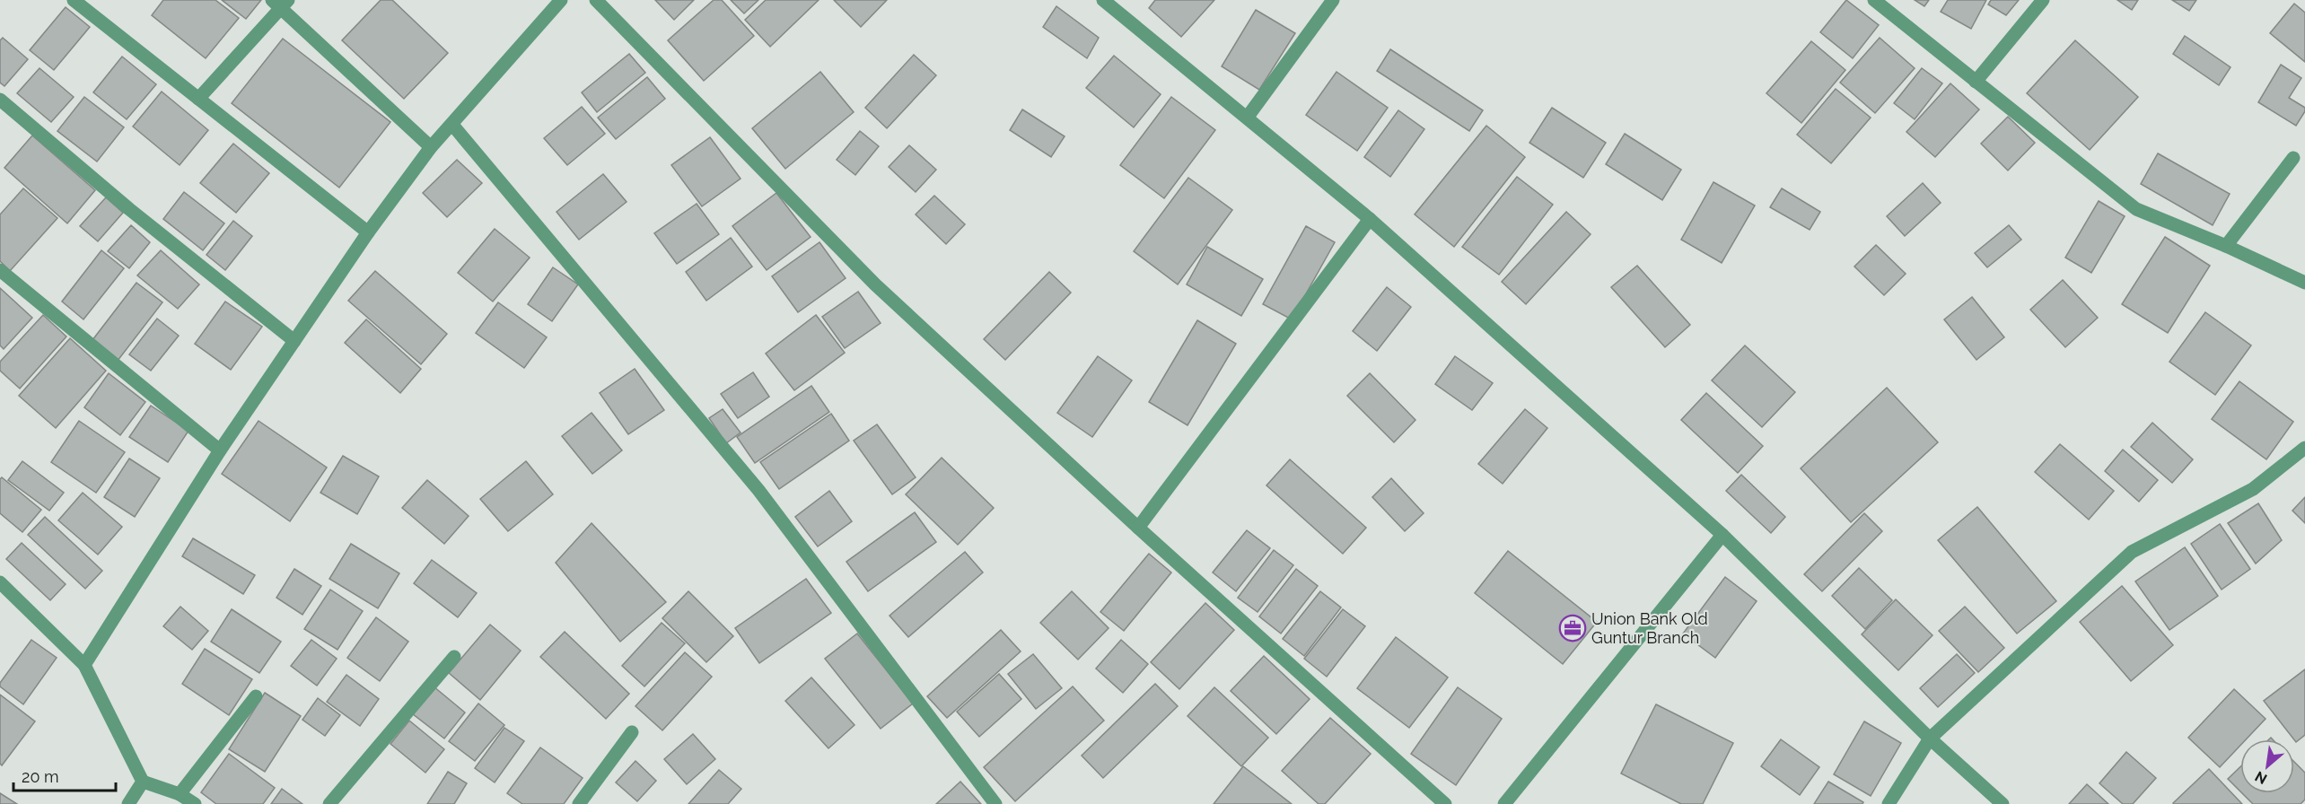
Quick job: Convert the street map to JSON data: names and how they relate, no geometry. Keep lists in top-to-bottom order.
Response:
{
  "places": {
    "office": ["Union Bank Old Guntur Branch"]
  },
  "scale_bar": "20 m",
  "north": "bottom left"
}
